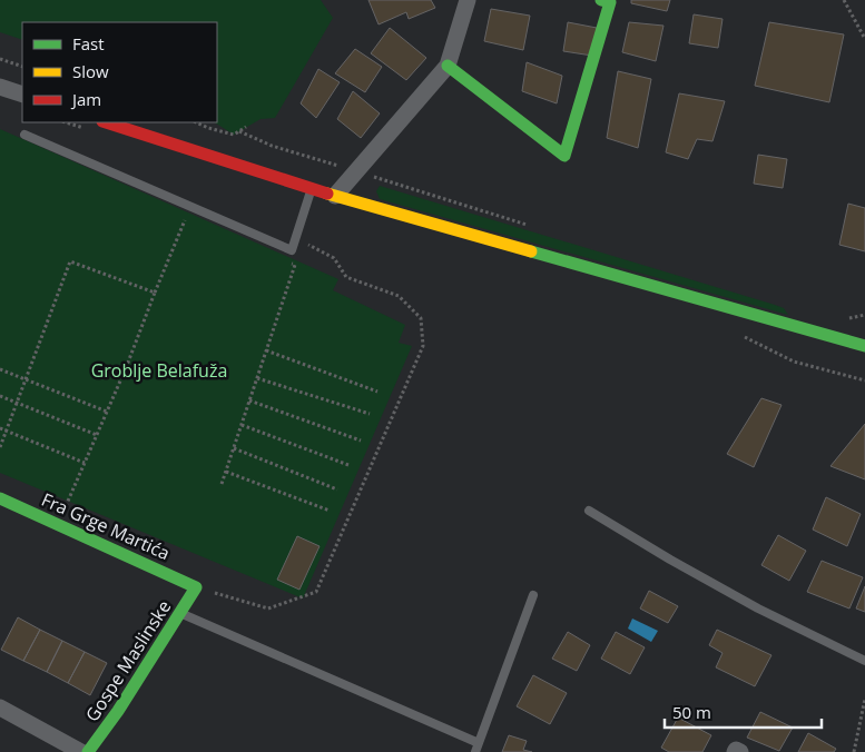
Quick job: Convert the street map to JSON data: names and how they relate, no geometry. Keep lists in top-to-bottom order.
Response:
{
  "streets": {
    "street": ["Fra Grge Martića", "Gospe Maslinske"]
  },
  "crossings": [
    ["Fra Grge Martića", "Gospe Maslinske"]
  ],
  "parks": ["Groblje Belafuža"],
  "legend": ["Fast", "Slow", "Jam"],
  "scale_bar": "50 m"
}
